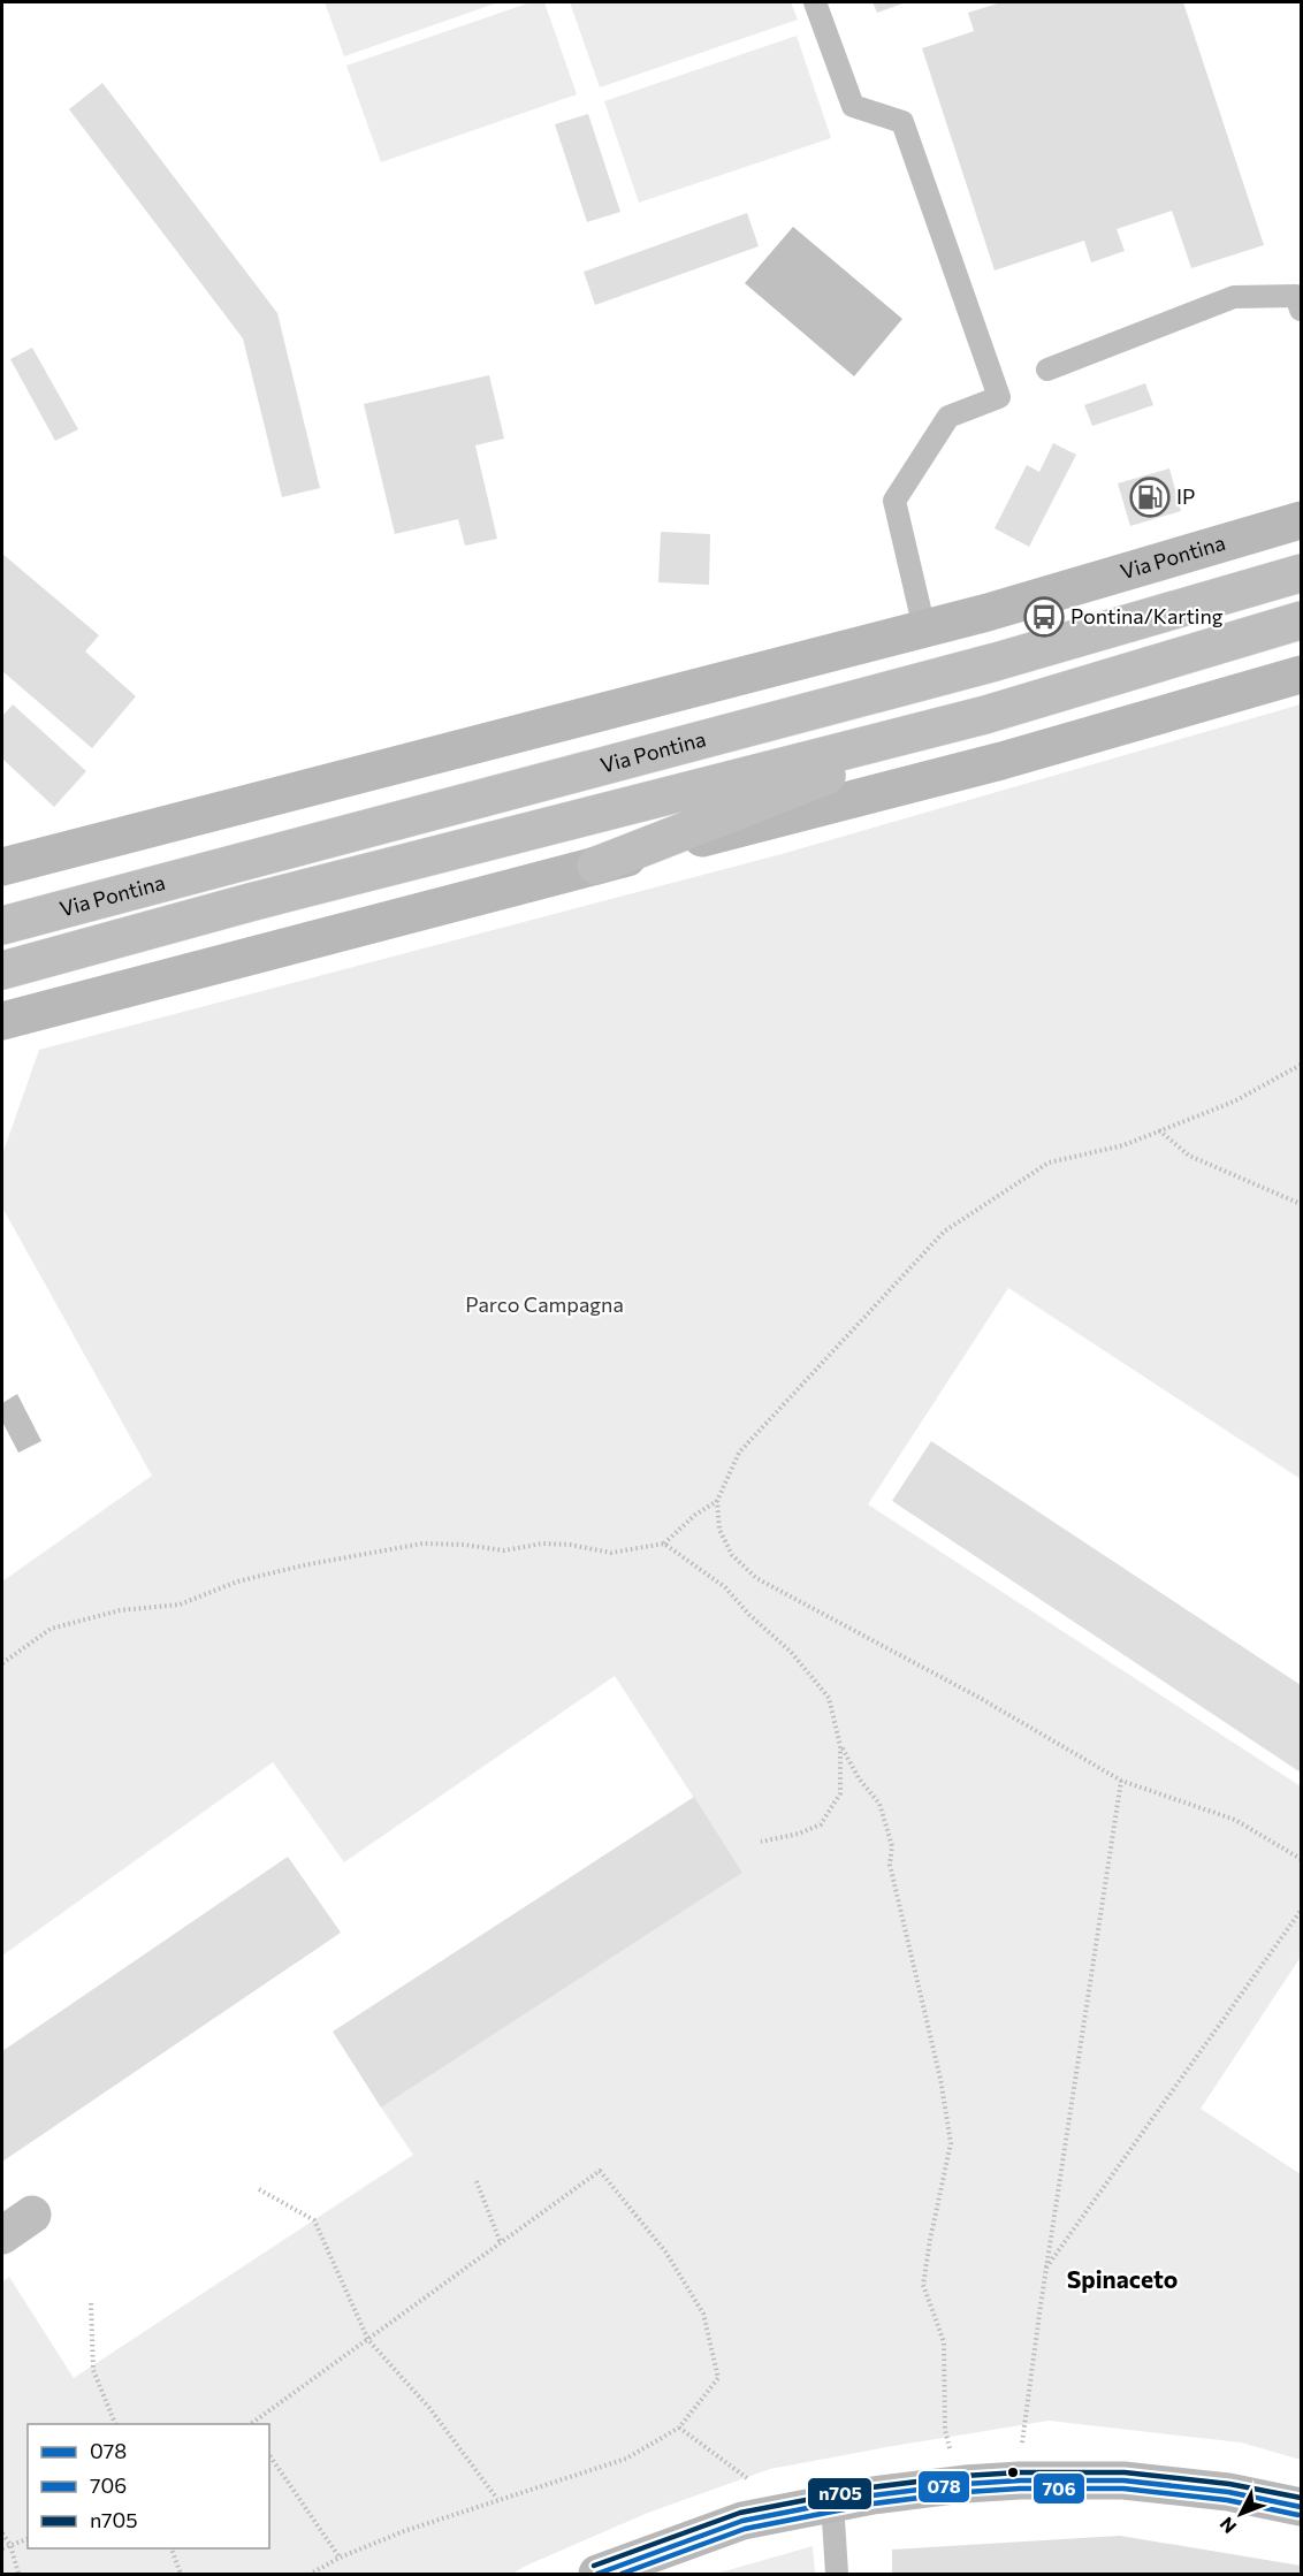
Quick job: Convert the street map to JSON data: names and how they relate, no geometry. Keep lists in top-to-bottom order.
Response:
{
  "streets": {
    "main road": ["Via Pontina"]
  },
  "districts": ["Spinaceto"],
  "parks": ["Parco Campagna"],
  "places": {
    "fuel station": ["IP"],
    "bus stop": ["Pontina/Karting"]
  },
  "lines": ["transit line n705", "transit line 078", "transit line 706"],
  "legend": ["078", "706", "n705"],
  "north": "bottom left"
}
